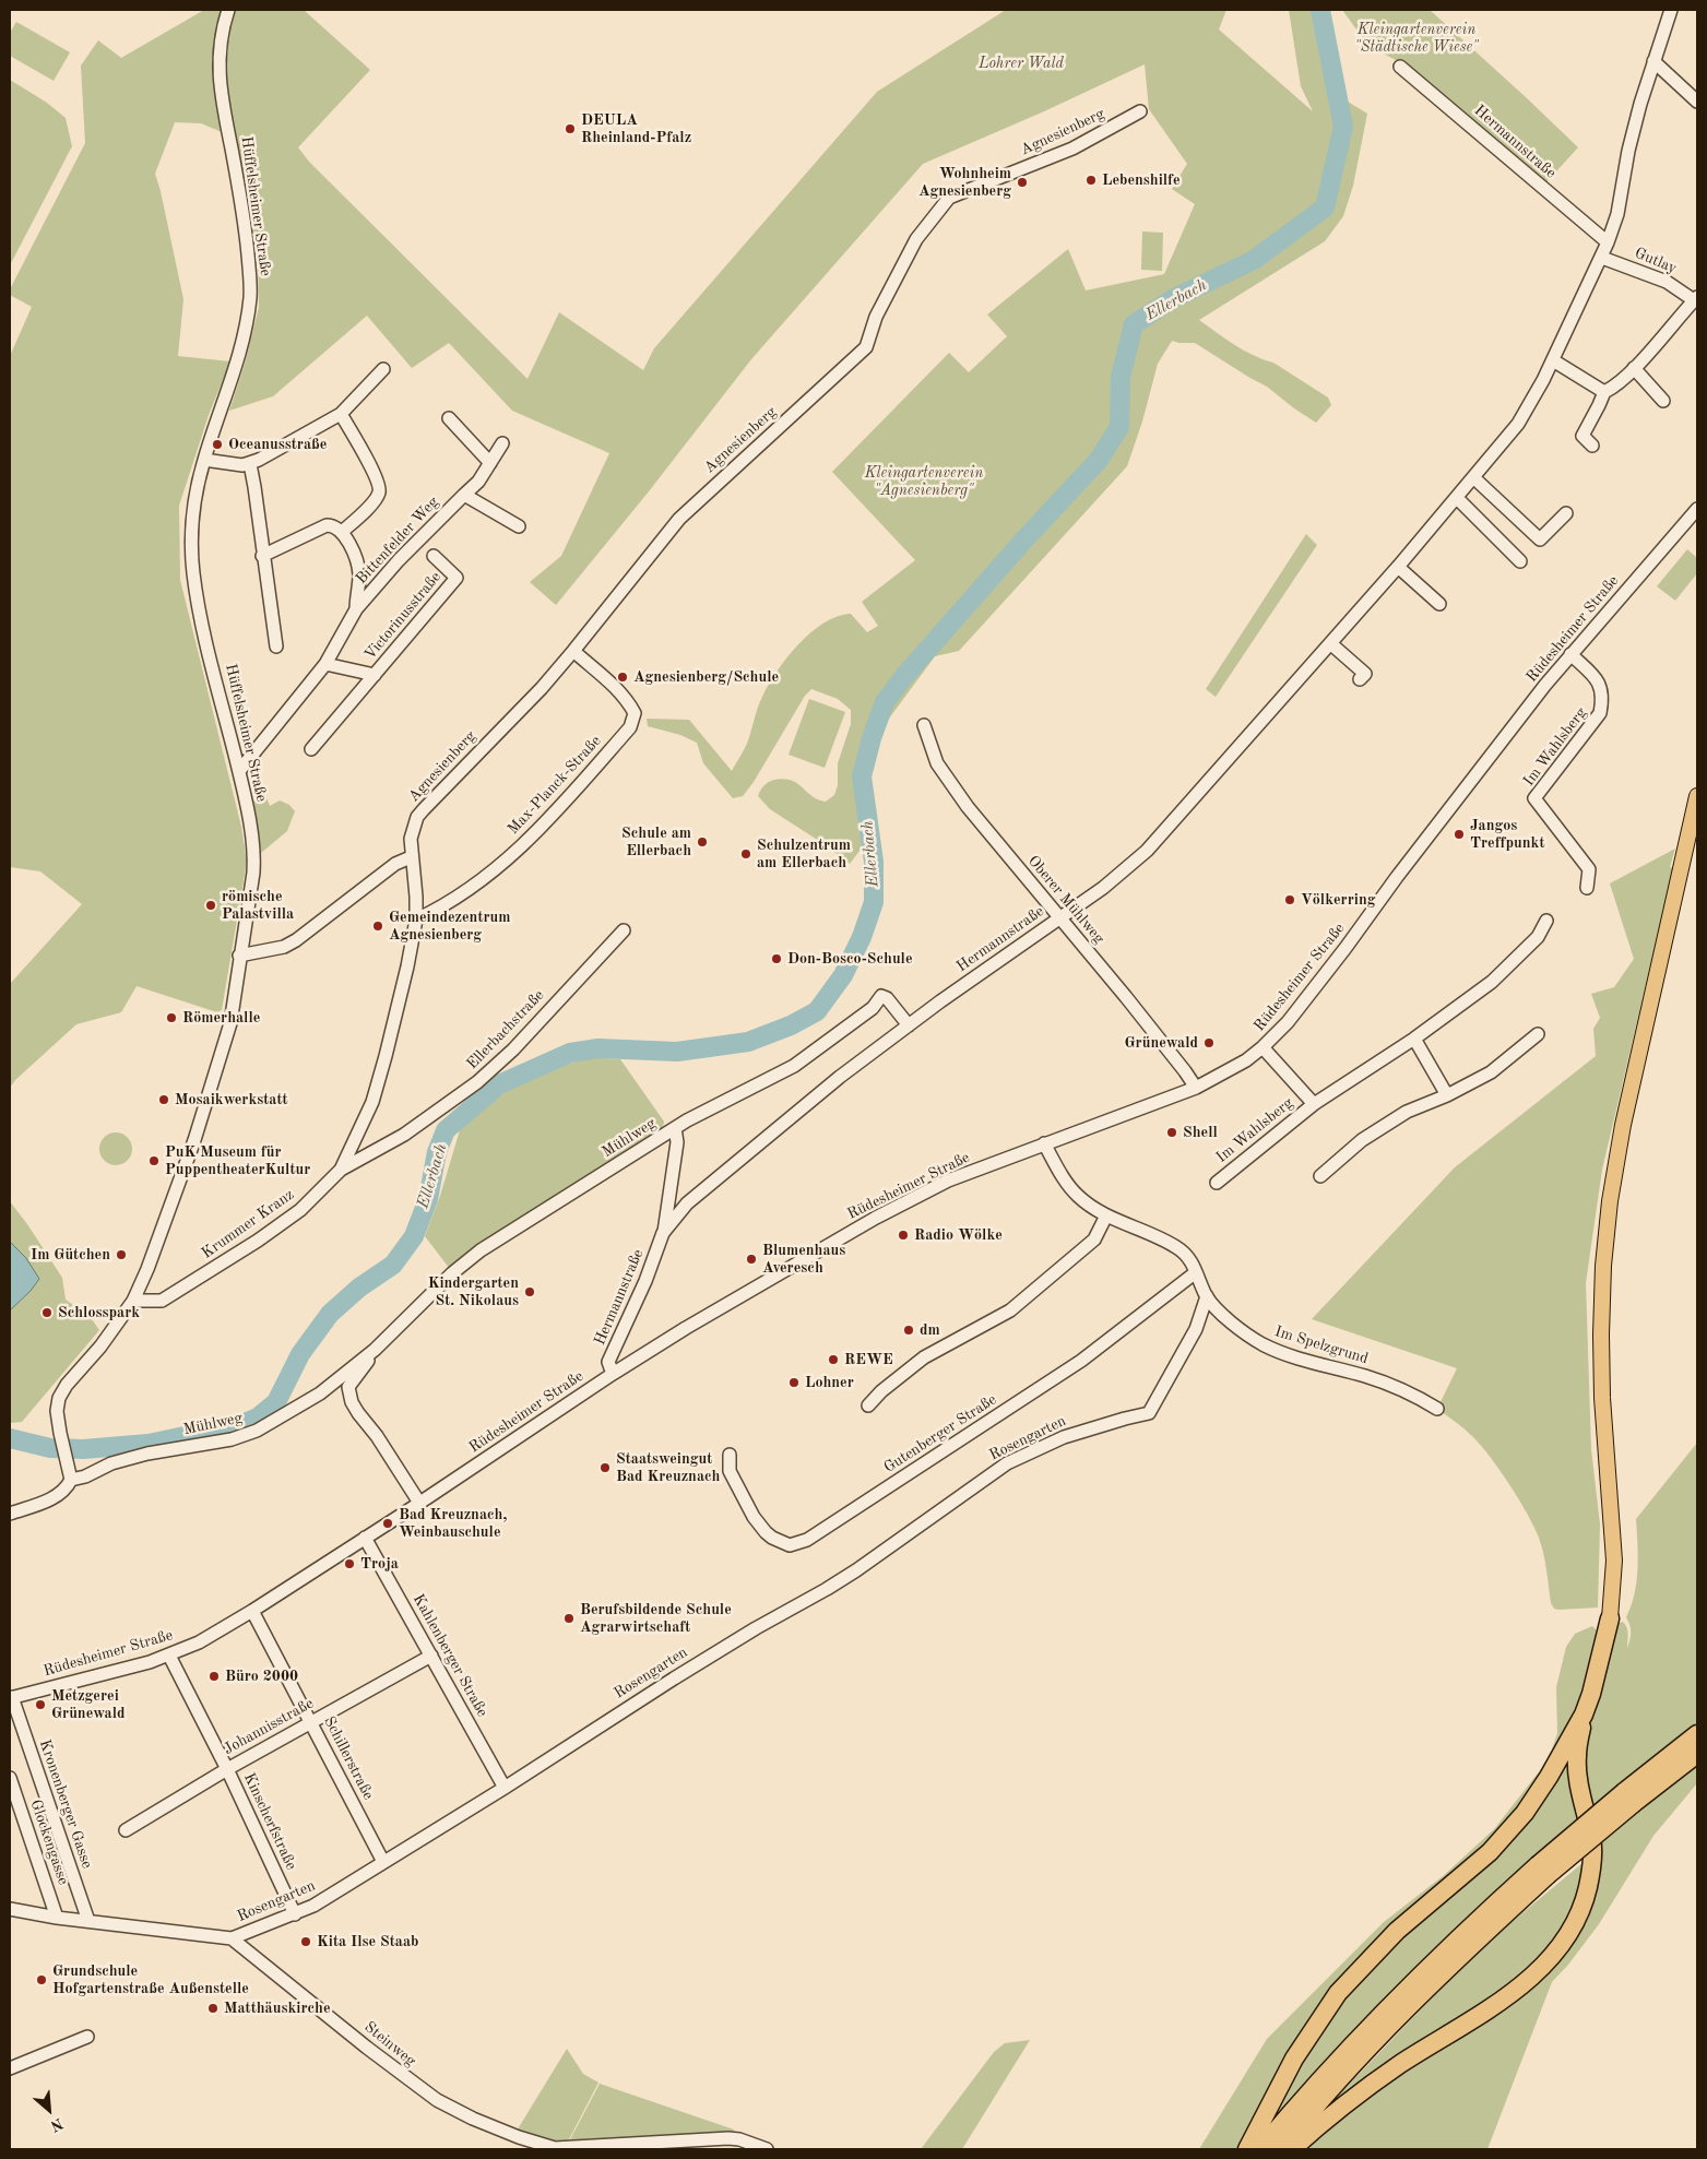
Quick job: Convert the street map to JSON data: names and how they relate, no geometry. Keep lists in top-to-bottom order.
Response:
{
  "streets": {
    "street": [
      "Agnesienberg",
      "Hermannstraße",
      "Hüffelsheimer Straße",
      "Gutlay",
      "Bittenfelder Weg",
      "Victorinusstraße",
      "Rüdesheimer Straße",
      "Im Wahlsberg",
      "Max-Planck-Straße",
      "Oberer Mühlweg",
      "Ellerbachstraße",
      "Mühlweg",
      "Krummer Kranz",
      "Im Spelzgrund",
      "Gutenberger Straße",
      "Rosengarten",
      "Kahlenberger Straße",
      "Johannisstraße",
      "Schillerstraße",
      "Kronenberger Gasse",
      "Kinscherfstraße",
      "Glockengasse",
      "Steinweg"
    ]
  },
  "crossings": [
    ["Agnesienberg", "Max-Planck-Straße"],
    ["Agnesienberg", "Krummer Kranz"],
    ["Hermannstraße", "Gutlay"],
    ["Hermannstraße", "Rüdesheimer Straße"],
    ["Hermannstraße", "Oberer Mühlweg"],
    ["Hermannstraße", "Mühlweg"],
    ["Hüffelsheimer Straße", "Bittenfelder Weg"],
    ["Hüffelsheimer Straße", "Mühlweg"],
    ["Hüffelsheimer Straße", "Krummer Kranz"],
    ["Bittenfelder Weg", "Victorinusstraße"],
    ["Rüdesheimer Straße", "Im Wahlsberg"],
    ["Rüdesheimer Straße", "Oberer Mühlweg"],
    ["Rüdesheimer Straße", "Mühlweg"],
    ["Rüdesheimer Straße", "Im Spelzgrund"],
    ["Rüdesheimer Straße", "Kahlenberger Straße"],
    ["Rüdesheimer Straße", "Schillerstraße"],
    ["Rüdesheimer Straße", "Kronenberger Gasse"],
    ["Rüdesheimer Straße", "Kinscherfstraße"],
    ["Max-Planck-Straße", "Krummer Kranz"],
    ["Ellerbachstraße", "Krummer Kranz"],
    ["Im Spelzgrund", "Gutenberger Straße"],
    ["Im Spelzgrund", "Rosengarten"],
    ["Rosengarten", "Kahlenberger Straße"],
    ["Rosengarten", "Schillerstraße"],
    ["Rosengarten", "Kinscherfstraße"],
    ["Rosengarten", "Steinweg"],
    ["Kahlenberger Straße", "Johannisstraße"],
    ["Johannisstraße", "Schillerstraße"],
    ["Johannisstraße", "Kinscherfstraße"]
  ],
  "water": ["Ellerbach"],
  "parks": ["Kleingartenverein \"Städtische Wiese\"", "Lohrer Wald", "Kleingartenverein \"Agnesienberg\""],
  "places": [
    "DEULA Rheinland-Pfalz",
    "Lebenshilfe",
    "Wohnheim Agnesienberg",
    "Oceanusstraße",
    "Agnesienberg/Schule",
    "Jangos Treffpunkt",
    "Schule am Ellerbach",
    "Schulzentrum am Ellerbach",
    "Völkerring",
    "römische Palastvilla",
    "Gemeindezentrum Agnesienberg",
    "Don-Bosco-Schule",
    "Römerhalle",
    "Grünewald",
    "Mosaikwerkstatt",
    "Shell",
    "PuK Museum für PuppentheaterKultur",
    "Radio Wölke",
    "Im Gütchen",
    "Blumenhaus Averesch",
    "Kindergarten St. Nikolaus",
    "Schlosspark",
    "dm",
    "REWE",
    "Lohner",
    "Staatsweingut Bad Kreuznach",
    "Bad Kreuznach, Weinbauschule",
    "Troja",
    "Berufsbildende Schule Agrarwirtschaft",
    "Büro 2000",
    "Metzgerei Grünewald",
    "Kita Ilse Staab",
    "Grundschule Hofgartenstraße Außenstelle",
    "Matthäuskirche"
  ],
  "north": "bottom right"
}
